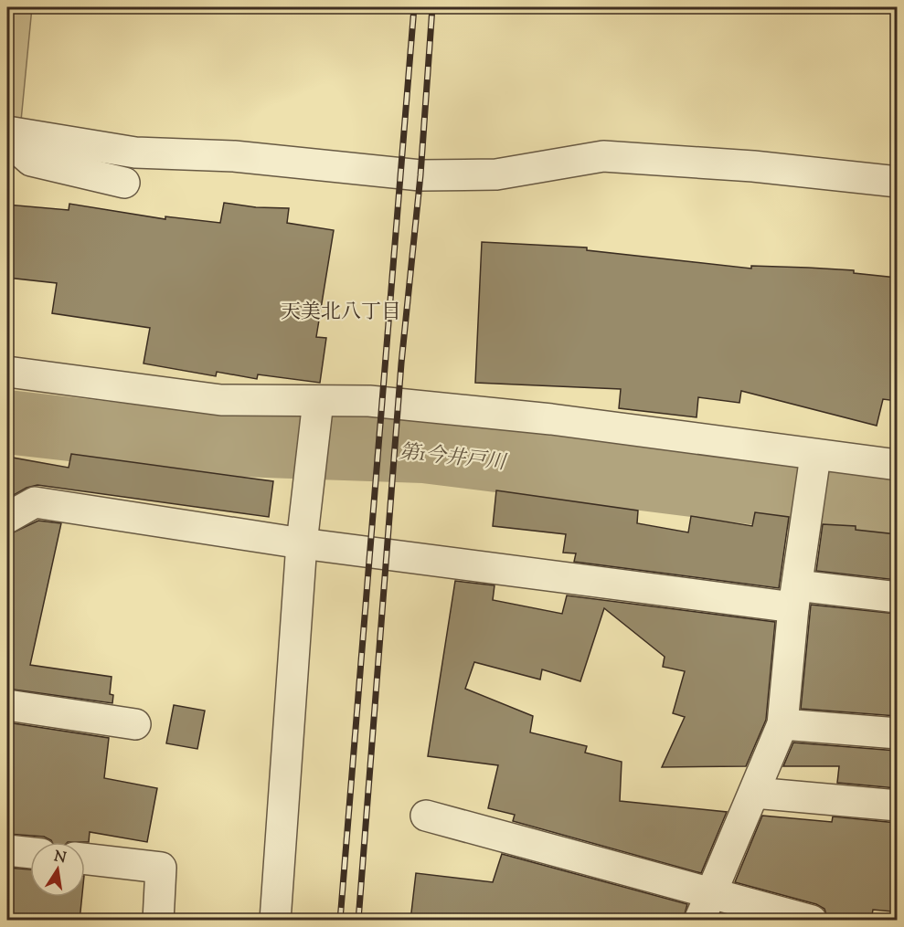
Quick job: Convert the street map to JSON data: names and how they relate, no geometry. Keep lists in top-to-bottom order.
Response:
{
  "districts": ["天美北八丁目"],
  "water": ["第1今井戸川"],
  "north": "top"
}
